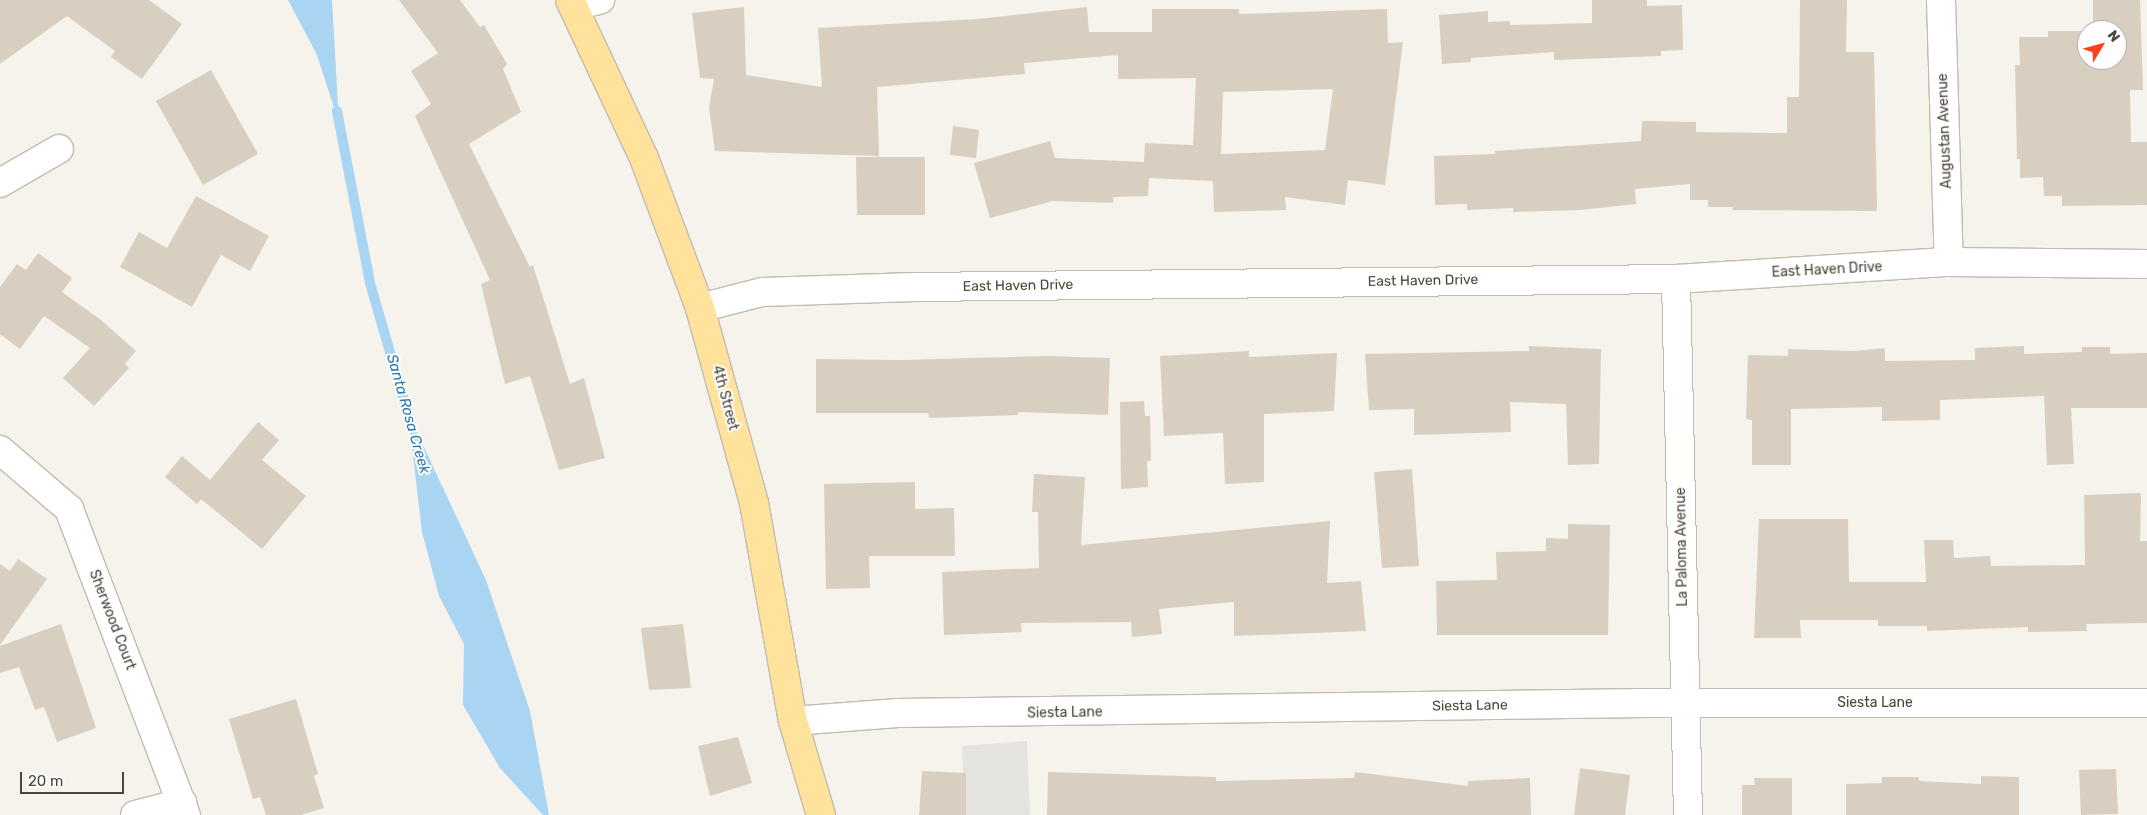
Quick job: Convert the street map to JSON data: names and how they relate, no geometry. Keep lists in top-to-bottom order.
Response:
{
  "streets": {
    "main road": ["4th Street"],
    "street": [
      "Augustan Avenue",
      "East Haven Drive",
      "La Paloma Avenue",
      "Sherwood Court",
      "Siesta Lane"
    ]
  },
  "crossings": [
    ["Augustan Avenue", "East Haven Drive"],
    ["East Haven Drive", "4th Street"],
    ["East Haven Drive", "La Paloma Avenue"],
    ["4th Street", "Siesta Lane"],
    ["La Paloma Avenue", "Siesta Lane"]
  ],
  "water": ["Santa Rosa Creek"],
  "scale_bar": "20 m",
  "north": "top right"
}
